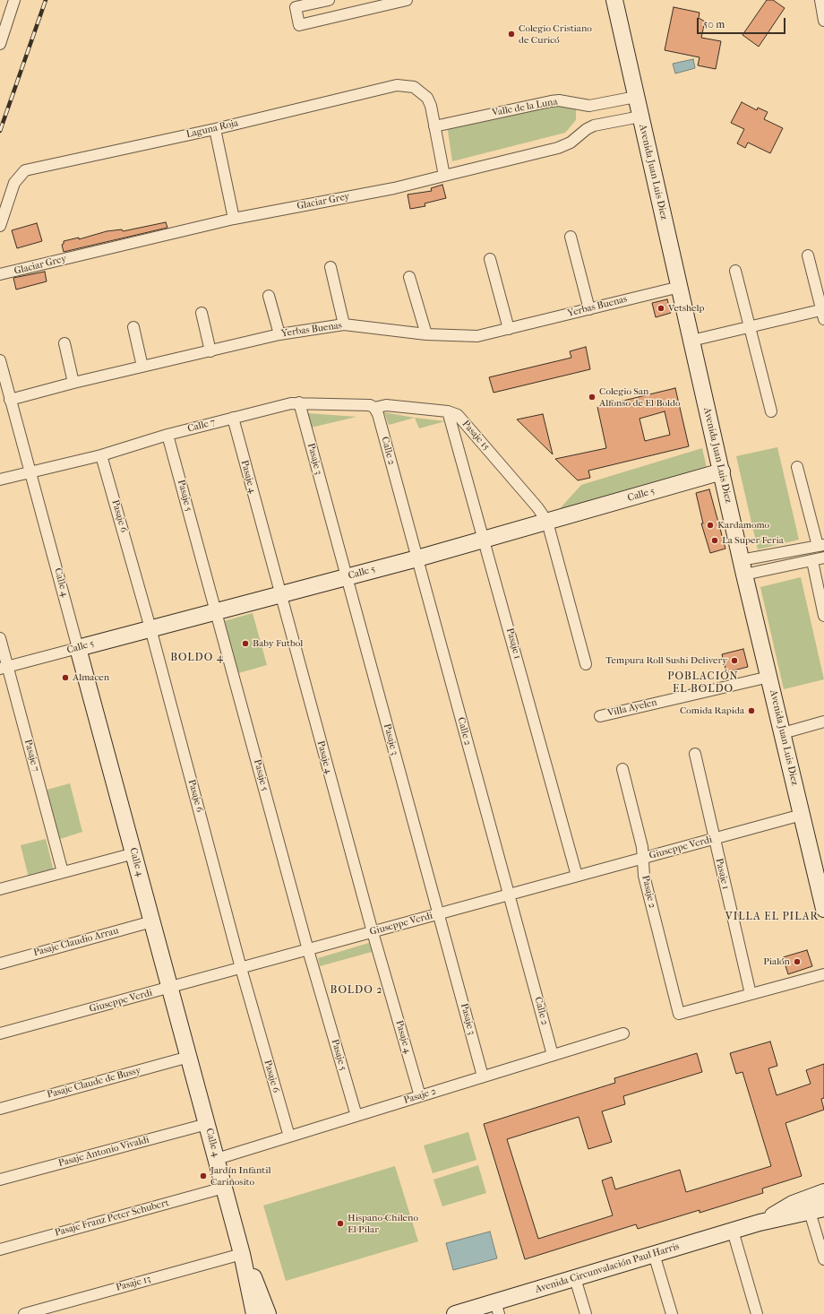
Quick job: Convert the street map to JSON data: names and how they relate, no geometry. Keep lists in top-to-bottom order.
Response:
{
  "streets": {
    "street": [
      "Valle de la Luna",
      "Laguna Roja",
      "Avenida Juan Luis Diez",
      "Glaciar Grey",
      "Yerbas Buenas",
      "Calle 7",
      "Pasaje 15",
      "Calle 2",
      "Pasaje 3",
      "Pasaje 4",
      "Calle 5",
      "Pasaje 5",
      "Pasaje 6",
      "Calle 4",
      "Pasaje 1",
      "Villa Ayelen",
      "Pasaje 7",
      "Giuseppe Verdi",
      "Pasaje 2",
      "Pasaje Claudio Arrau",
      "Pasaje Claude de Bussy",
      "Pasaje Antonio Vivaldi",
      "Pasaje Franz Peter Schubert",
      "Avenida Circunvalación Paul Harris",
      "Pasaje 13"
    ]
  },
  "crossings": [
    ["Valle de la Luna", "Laguna Roja"],
    ["Valle de la Luna", "Avenida Juan Luis Diez"],
    ["Laguna Roja", "Glaciar Grey"],
    ["Avenida Juan Luis Diez", "Glaciar Grey"],
    ["Avenida Juan Luis Diez", "Yerbas Buenas"],
    ["Avenida Juan Luis Diez", "Calle 5"],
    ["Avenida Juan Luis Diez", "Villa Ayelen"],
    ["Avenida Juan Luis Diez", "Giuseppe Verdi"],
    ["Yerbas Buenas", "Calle 4"],
    ["Calle 7", "Pasaje 15"],
    ["Calle 7", "Calle 2"],
    ["Calle 7", "Pasaje 3"],
    ["Calle 7", "Pasaje 4"],
    ["Calle 7", "Pasaje 5"],
    ["Calle 7", "Pasaje 6"],
    ["Calle 7", "Calle 4"],
    ["Pasaje 15", "Calle 2"],
    ["Pasaje 15", "Calle 5"],
    ["Pasaje 15", "Pasaje 1"],
    ["Calle 2", "Calle 5"],
    ["Calle 2", "Giuseppe Verdi"],
    ["Calle 2", "Pasaje 2"],
    ["Pasaje 3", "Calle 5"],
    ["Pasaje 3", "Giuseppe Verdi"],
    ["Pasaje 3", "Pasaje 2"],
    ["Pasaje 4", "Calle 5"],
    ["Pasaje 4", "Giuseppe Verdi"],
    ["Pasaje 4", "Pasaje 2"],
    ["Calle 5", "Pasaje 5"],
    ["Calle 5", "Pasaje 6"],
    ["Calle 5", "Calle 4"],
    ["Calle 5", "Pasaje 1"],
    ["Calle 5", "Pasaje 7"],
    ["Pasaje 5", "Giuseppe Verdi"],
    ["Pasaje 5", "Pasaje 2"],
    ["Pasaje 6", "Giuseppe Verdi"],
    ["Pasaje 6", "Pasaje 2"],
    ["Calle 4", "Giuseppe Verdi"],
    ["Calle 4", "Pasaje 2"],
    ["Calle 4", "Pasaje Claudio Arrau"],
    ["Calle 4", "Pasaje Claude de Bussy"],
    ["Calle 4", "Pasaje Antonio Vivaldi"],
    ["Calle 4", "Pasaje Franz Peter Schubert"],
    ["Calle 4", "Pasaje 13"],
    ["Pasaje 1", "Giuseppe Verdi"],
    ["Pasaje 1", "Pasaje 2"],
    ["Giuseppe Verdi", "Pasaje 2"]
  ],
  "districts": [
    "BOLDO 4",
    "POBLACIÓN EL BOLDO",
    "VILLA EL PILAR",
    "BOLDO 2"
  ],
  "places": [
    "Colegio Cristiano de Curicó",
    "Vetshelp",
    "Colegio San Alfonso de El Boldo",
    "Kardamomo",
    "La Super Feria",
    "Baby Futbol",
    "Tempura Roll Sushi Delivery",
    "Almacen",
    "Comida Rapida",
    "Pialón",
    "Jardín Infantil Cariñosito",
    "Hispano-Chileno El Pilar"
  ],
  "scale_bar": "50 m"
}
